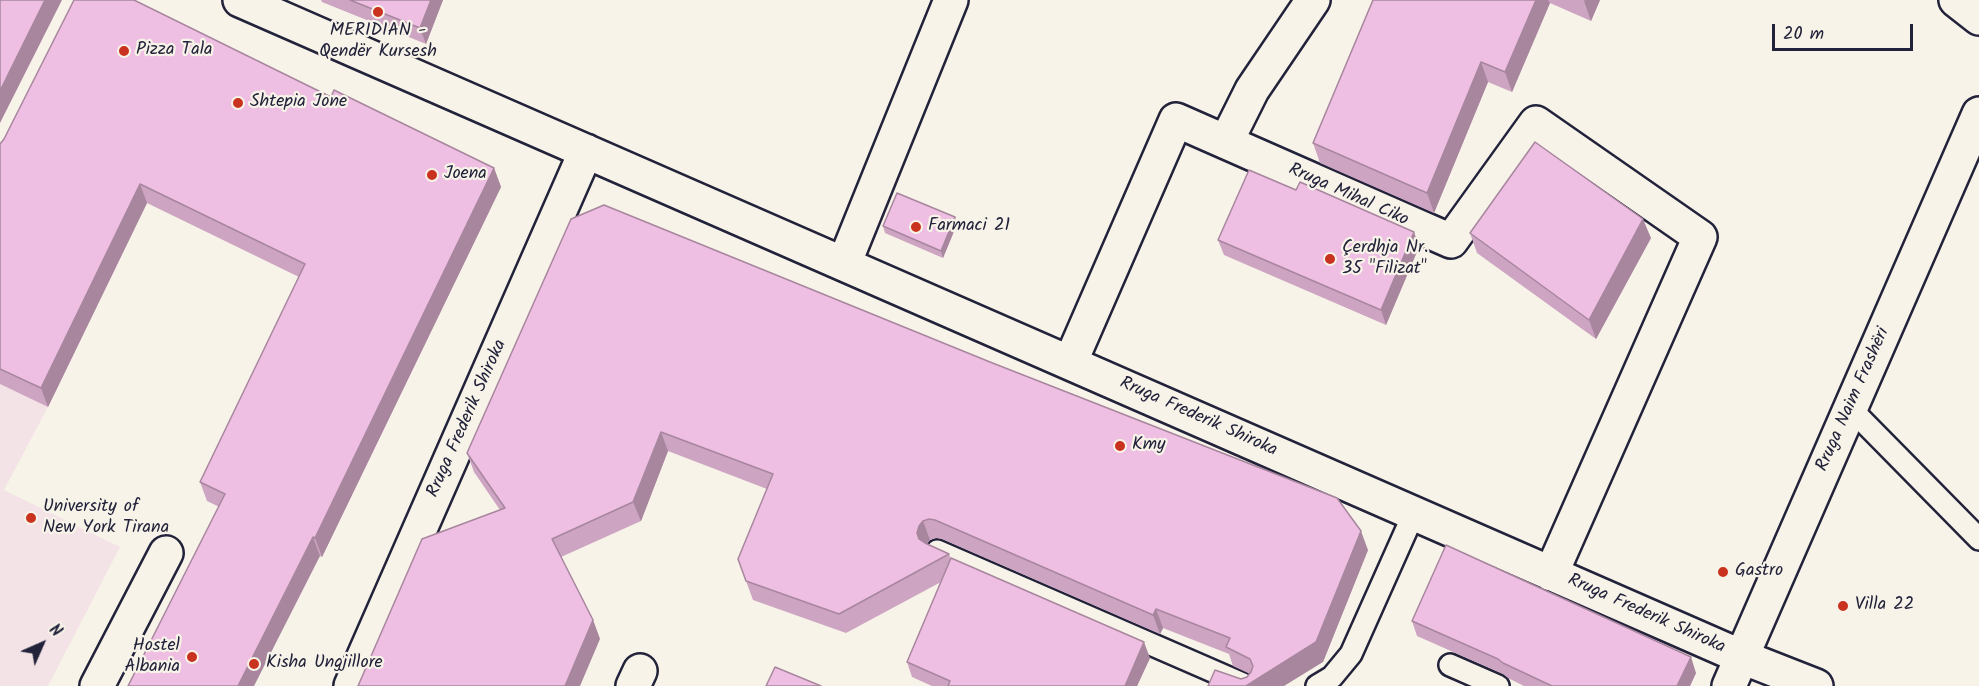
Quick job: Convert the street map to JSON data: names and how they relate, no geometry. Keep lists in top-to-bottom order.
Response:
{
  "streets": {
    "street": ["Rruga Mihal Ciko", "Rruga Naim Frashëri", "Rruga Frederik Shiroka"]
  },
  "crossings": [
    ["Rruga Mihal Ciko", "Rruga Frederik Shiroka"],
    ["Rruga Naim Frashëri", "Rruga Frederik Shiroka"]
  ],
  "places": [
    "MERIDIAN - Qendër Kursesh",
    "Pizza Tala",
    "Shtepia Jone",
    "Joena",
    "Farmaci 21",
    "Çerdhja Nr. 35 \"Filizat\"",
    "Kmy",
    "University of New York Tirana",
    "Gastro",
    "Villa 22",
    "Hostel Albania",
    "Kisha Ungjillore"
  ],
  "scale_bar": "20 m",
  "north": "top right"
}
